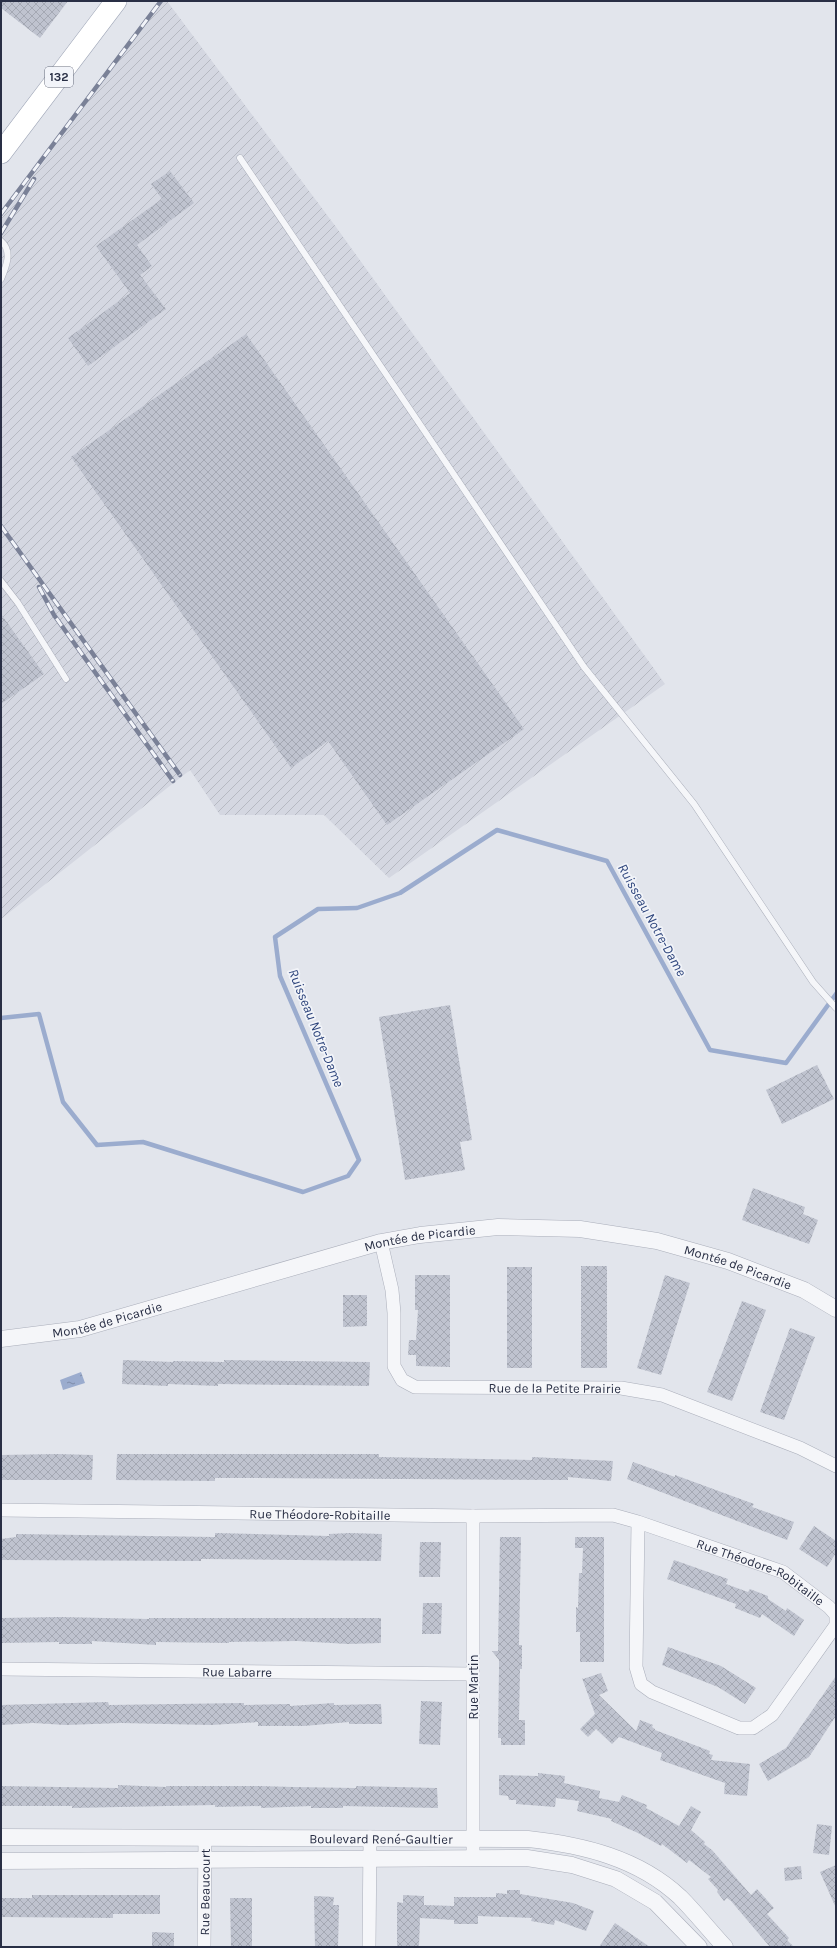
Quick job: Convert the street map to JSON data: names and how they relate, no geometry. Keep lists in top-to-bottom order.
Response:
{
  "streets": {
    "main road": ["132"],
    "street": [
      "Montée de Picardie",
      "Rue de la Petite Prairie",
      "Rue Théodore-Robitaille",
      "Rue Labarre",
      "Rue Martin",
      "Boulevard René-Gaultier",
      "Rue Beaucourt"
    ]
  },
  "crossings": [
    ["Montée de Picardie", "Rue de la Petite Prairie"],
    ["Rue Théodore-Robitaille", "Rue Martin"],
    ["Rue Labarre", "Rue Martin"],
    ["Rue Martin", "Boulevard René-Gaultier"],
    ["Boulevard René-Gaultier", "Rue Beaucourt"]
  ],
  "water": ["Ruisseau Notre-Dame"]
}
